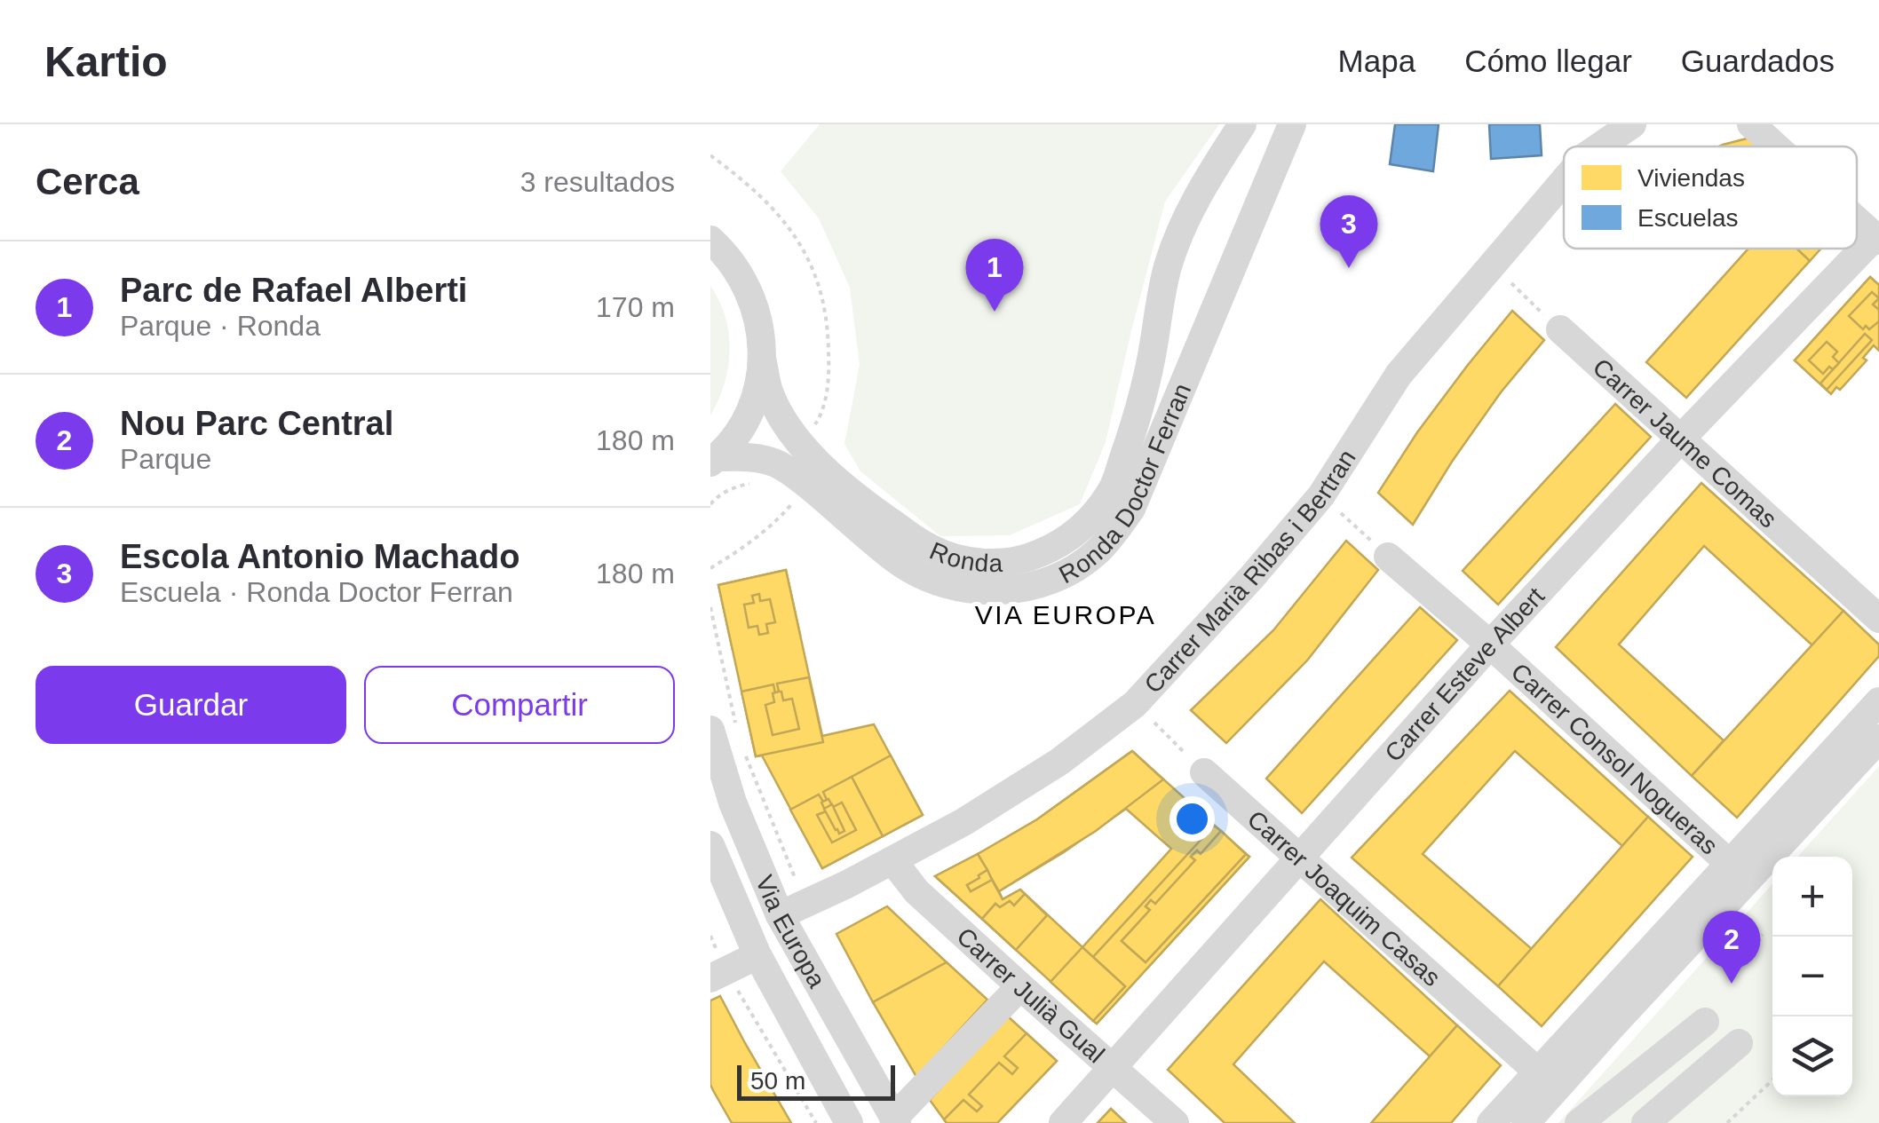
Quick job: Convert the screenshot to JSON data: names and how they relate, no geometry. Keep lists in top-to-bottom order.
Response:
{
  "streets": {
    "street": [
      "Carrer Jaume Comas",
      "Ronda Doctor Ferran",
      "Ronda",
      "Carrer Marià Ribas i Bertran",
      "Carrer Esteve Albert",
      "Carrer Consol Nogueras",
      "Carrer Joaquim Casas",
      "Via Europa",
      "Carrer Julià Gual"
    ]
  },
  "crossings": [
    ["Carrer Jaume Comas", "Carrer Esteve Albert"],
    ["Carrer Marià Ribas i Bertran", "Via Europa"],
    ["Carrer Marià Ribas i Bertran", "Carrer Julià Gual"],
    ["Carrer Esteve Albert", "Carrer Consol Nogueras"],
    ["Carrer Esteve Albert", "Carrer Joaquim Casas"],
    ["Carrer Esteve Albert", "Carrer Julià Gual"]
  ],
  "districts": ["VIA EUROPA"],
  "legend": ["Viviendas", "Escuelas"],
  "scale_bar": "50 m",
  "page": {
    "header": "Kartio",
    "nav": ["Mapa", "Cómo llegar", "Guardados"],
    "heading": ["Cerca", "3 resultados"],
    "pins": ["3", "1", "2"],
    "list": [
      {
        "mark": "1",
        "name": "Parc de Rafael Alberti",
        "note": "Parque · Ronda",
        "value": "170 m"
      },
      {
        "mark": "2",
        "name": "Nou Parc Central",
        "note": "Parque",
        "value": "180 m"
      },
      {
        "mark": "3",
        "name": "Escola Antonio Machado",
        "note": "Escuela · Ronda Doctor Ferran",
        "value": "180 m"
      }
    ],
    "buttons": ["Guardar", "Compartir"],
    "map_buttons": ["+", "−"],
    "scale": "50 m"
  }
}
